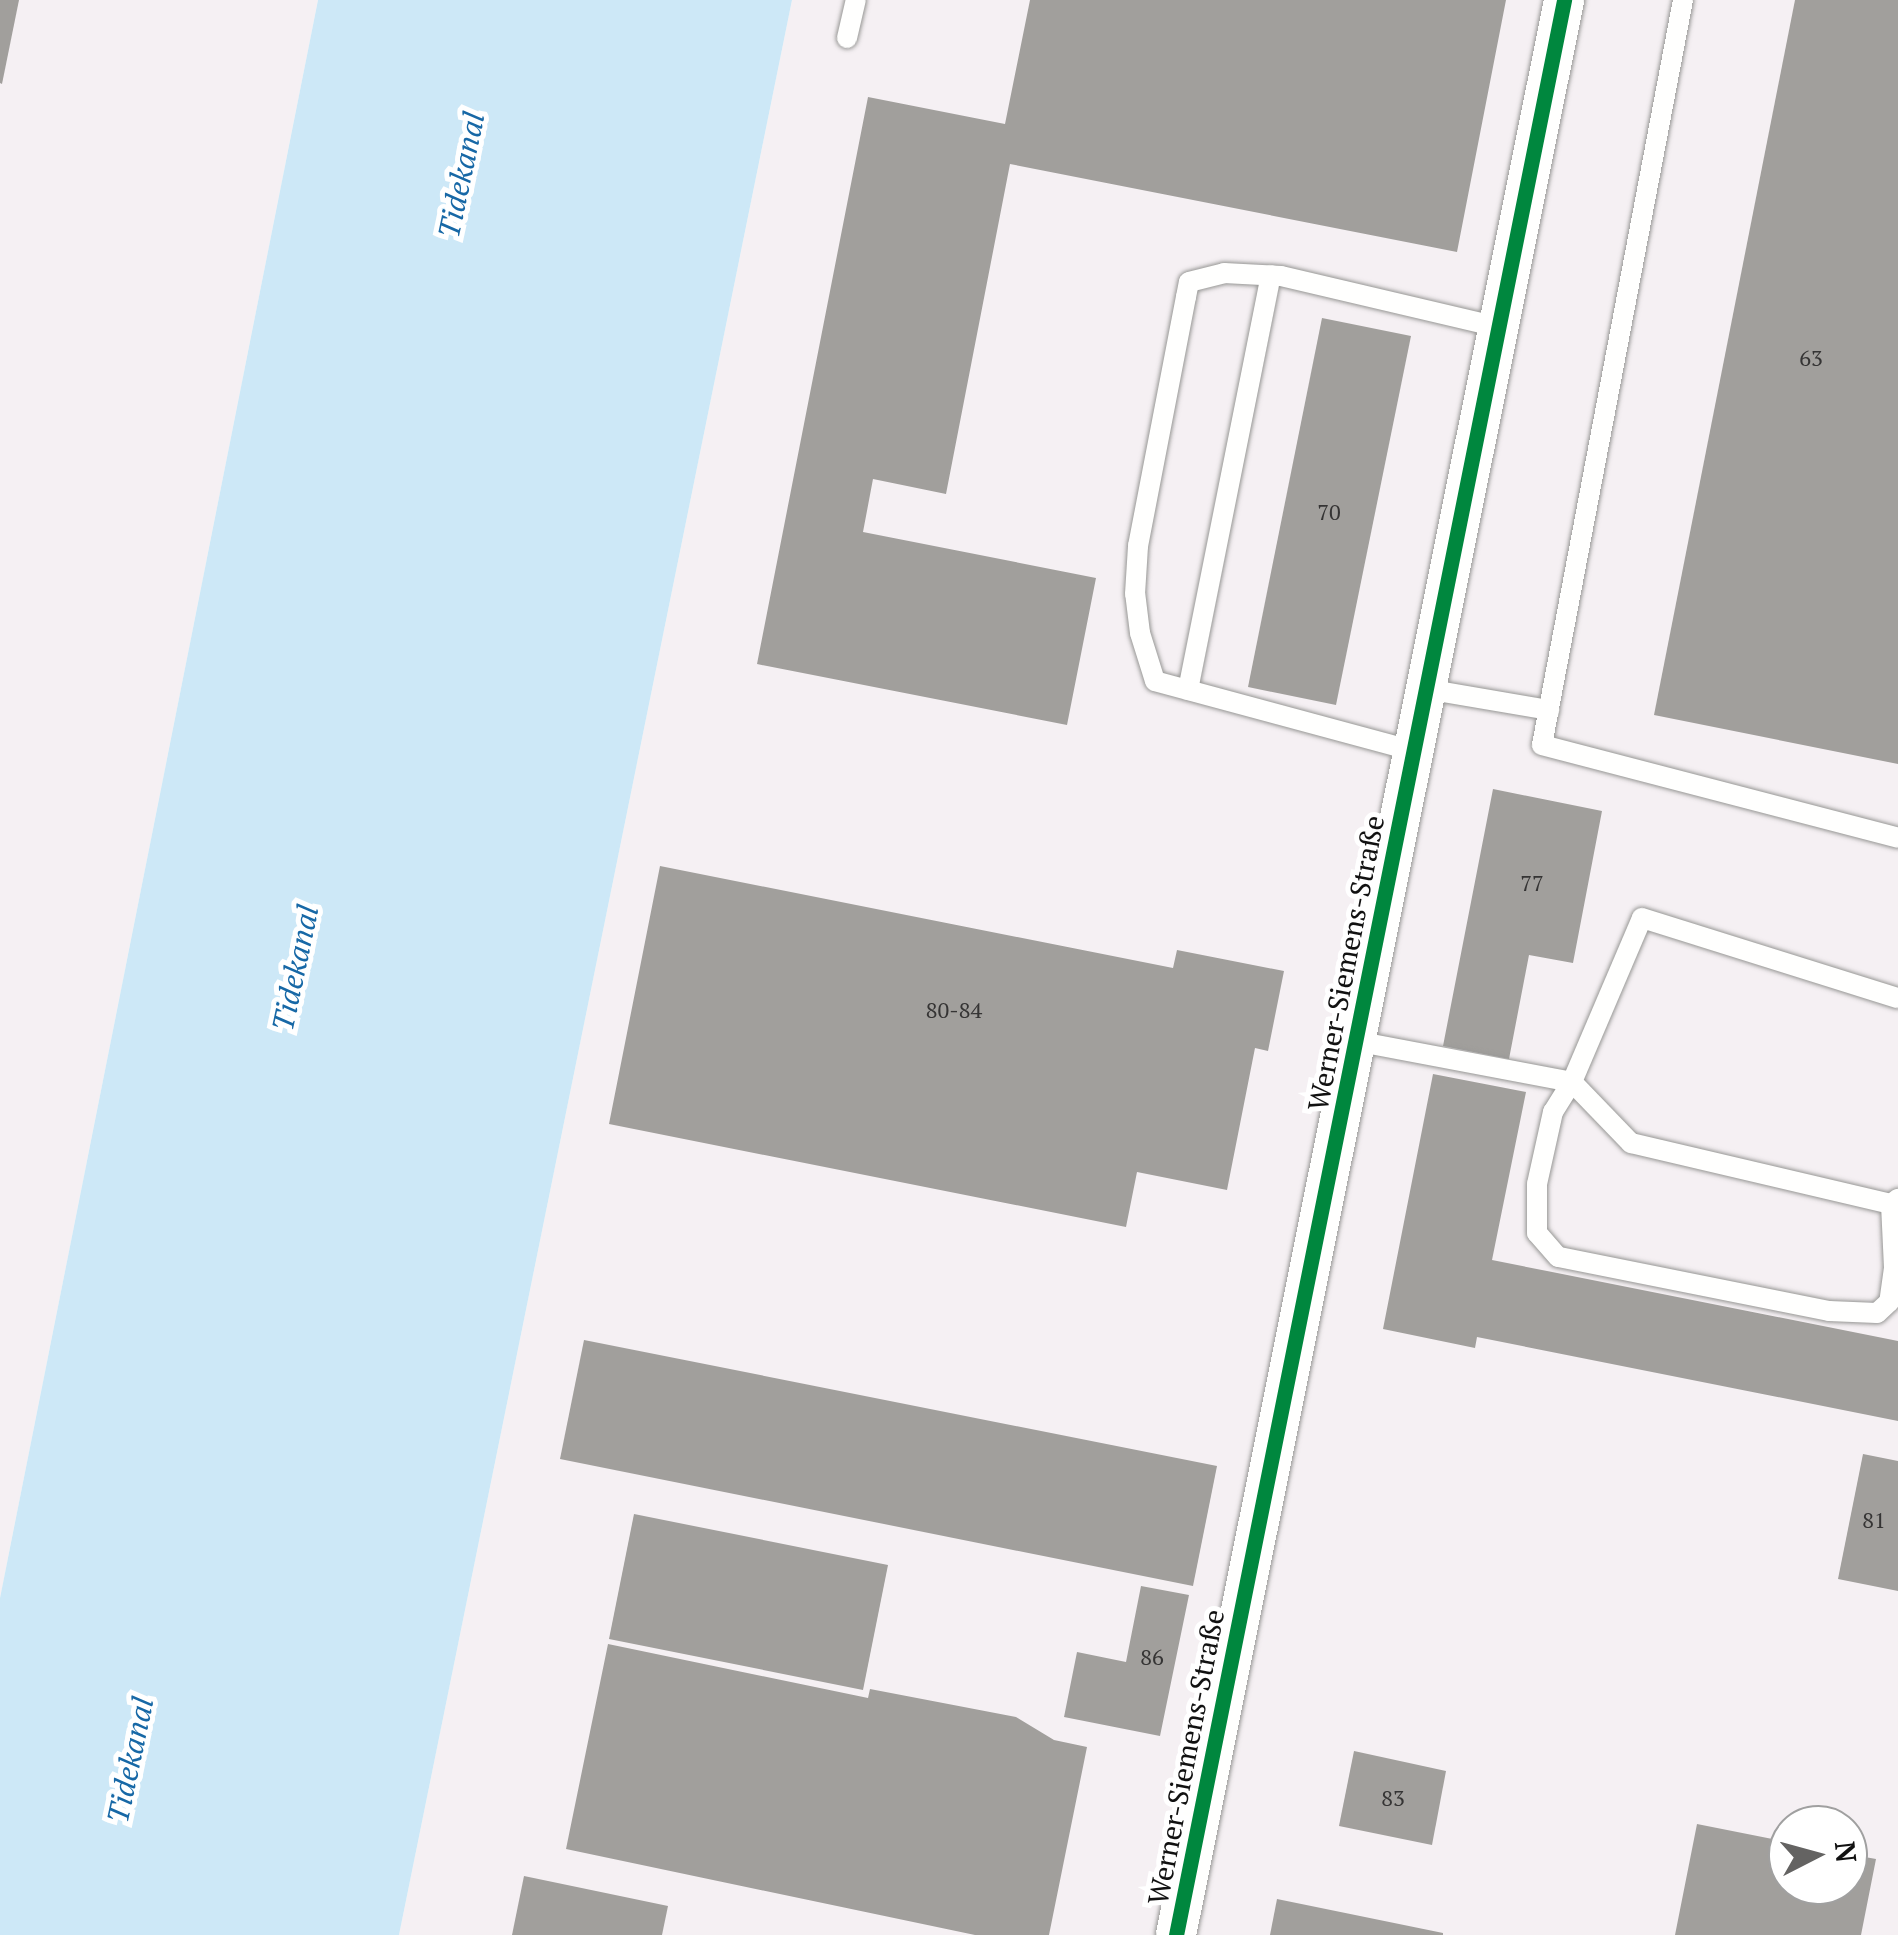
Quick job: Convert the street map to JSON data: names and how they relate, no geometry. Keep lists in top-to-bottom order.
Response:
{
  "streets": {
    "street": ["Werner-Siemens-Straße"]
  },
  "water": ["Tidekanal"],
  "house_numbers": [
    "63",
    "70",
    "77",
    "80-84",
    "81",
    "86",
    "83"
  ],
  "north": "right"
}
